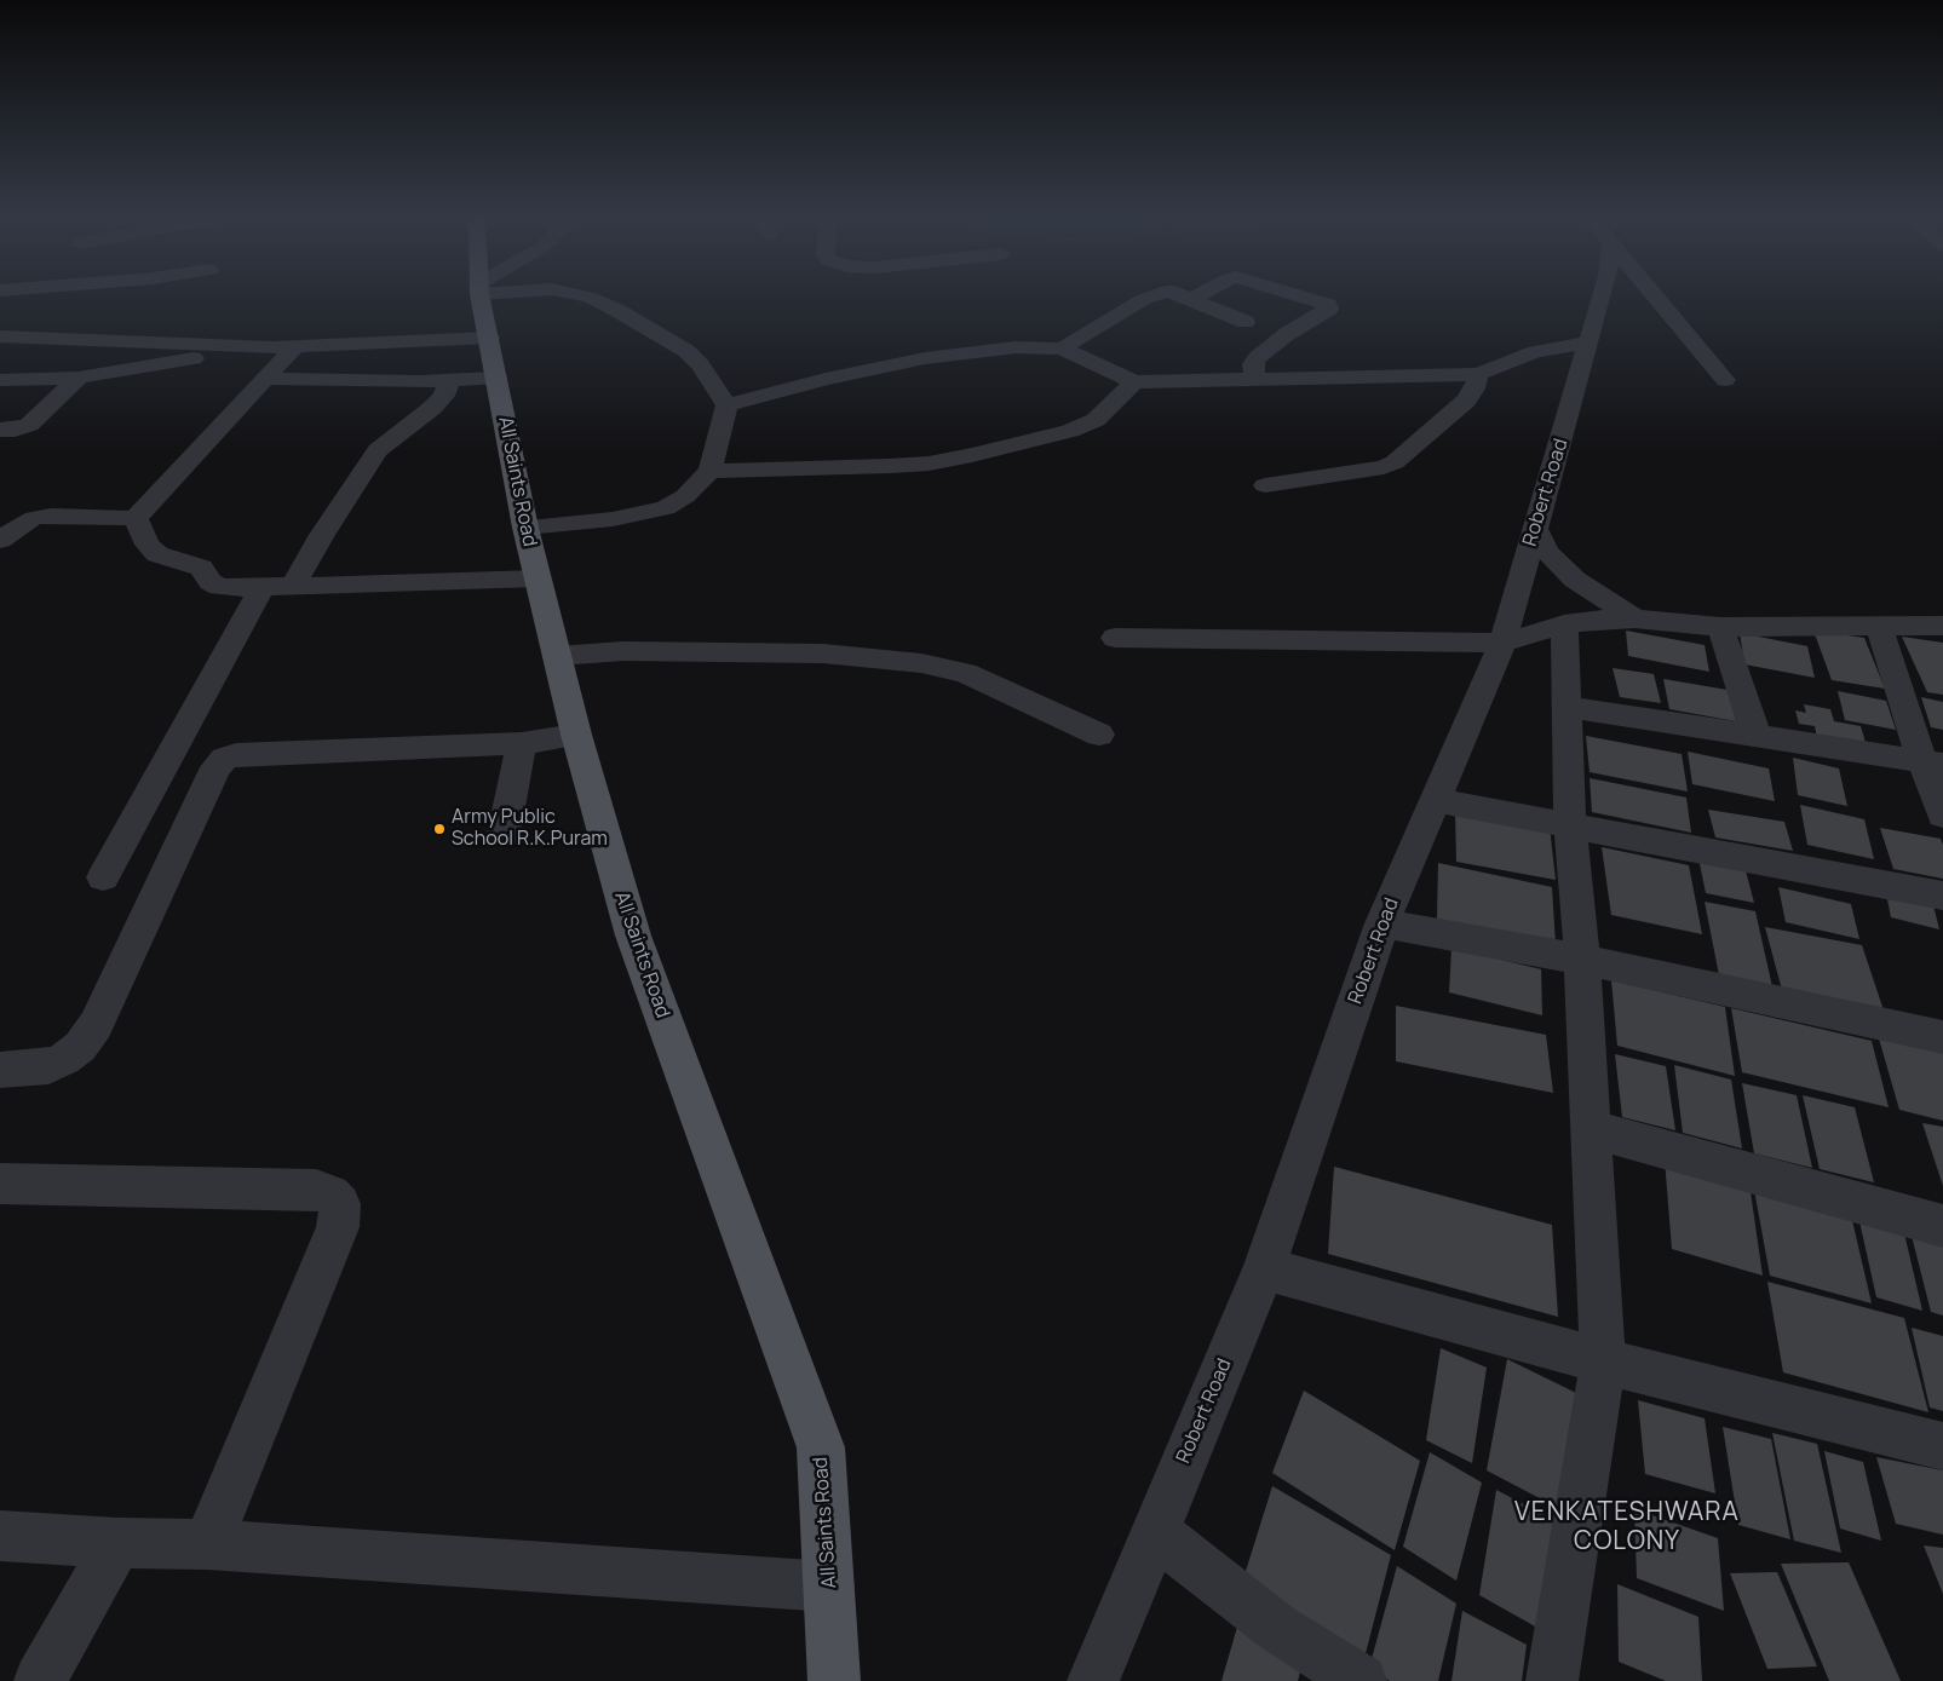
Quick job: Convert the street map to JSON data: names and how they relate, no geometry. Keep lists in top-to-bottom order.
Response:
{
  "streets": {
    "main road": ["All Saints Road"],
    "street": ["Robert Road"]
  },
  "districts": ["VENKATESHWARA COLONY"],
  "places": ["Army Public School R.K.Puram"]
}
